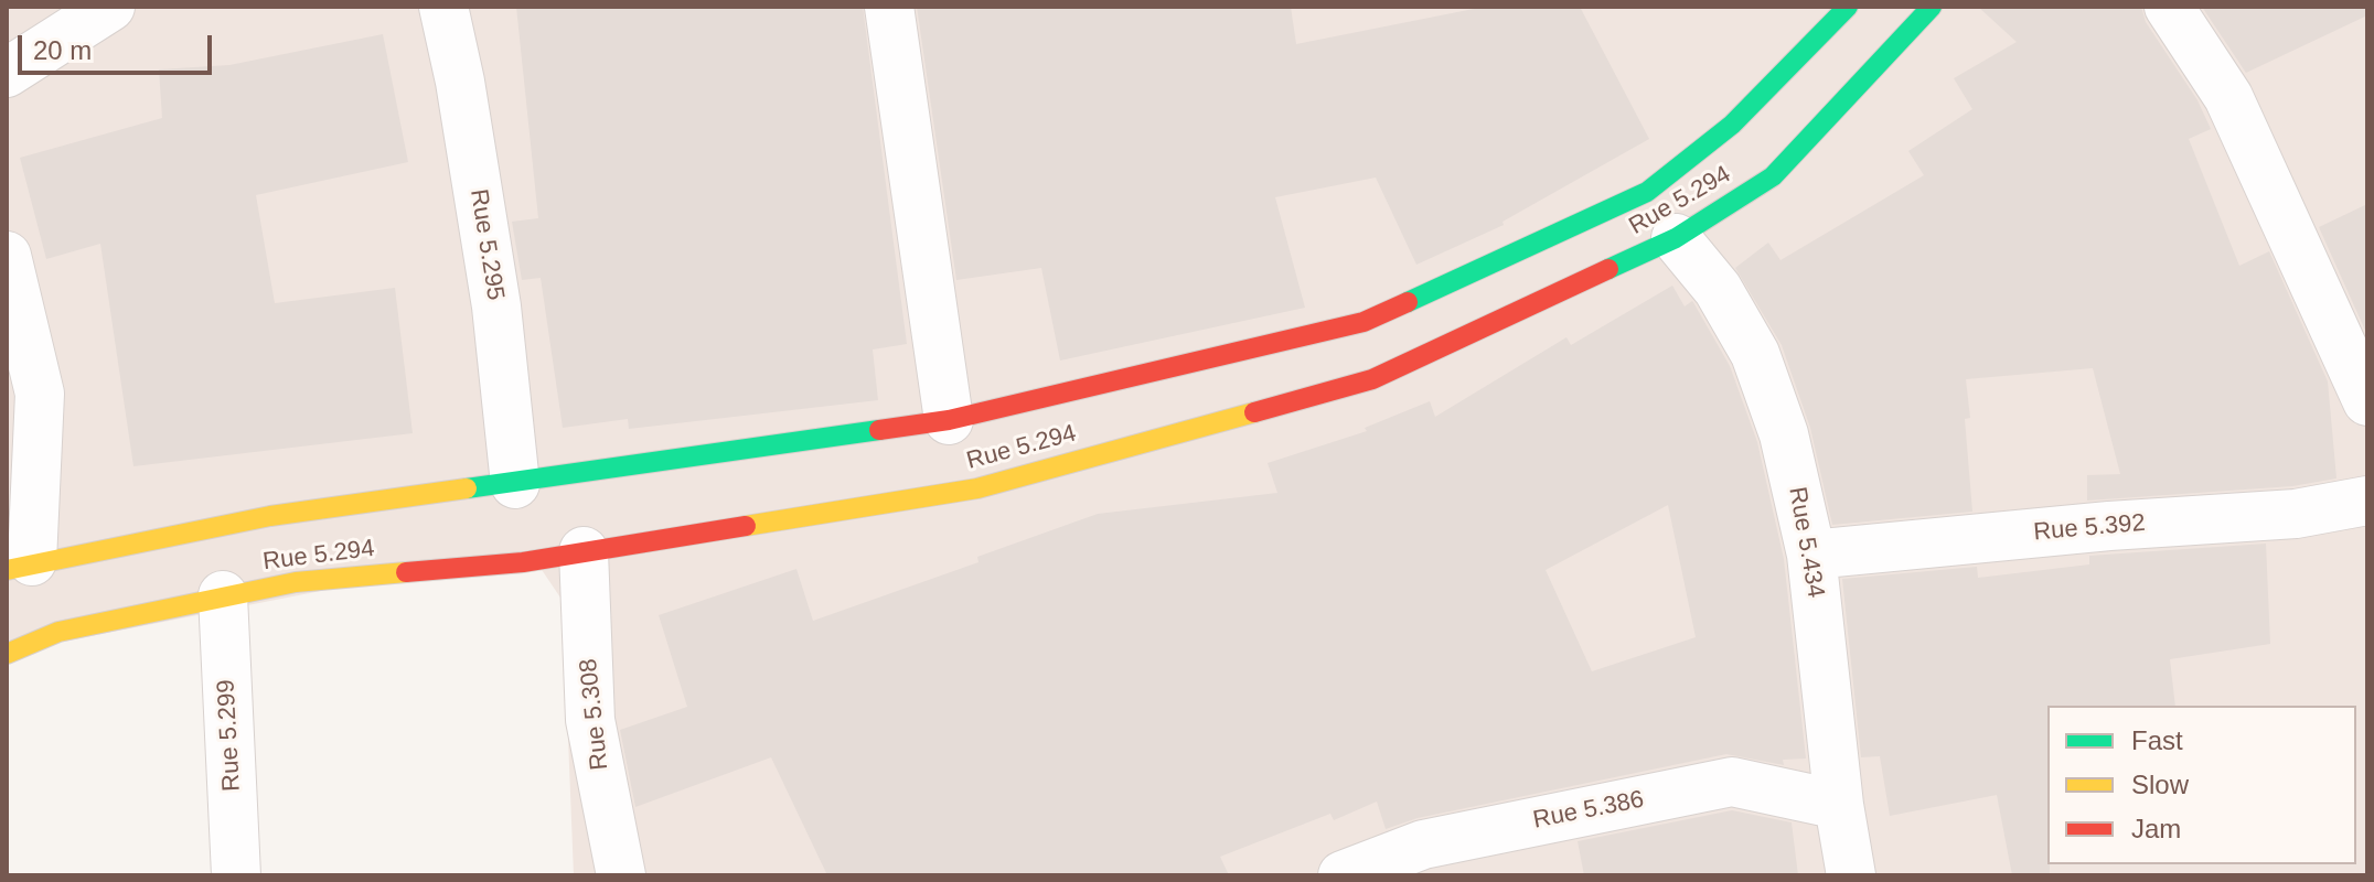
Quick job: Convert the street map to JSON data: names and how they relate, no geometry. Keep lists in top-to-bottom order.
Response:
{
  "streets": {
    "main road": ["Rue 5.294"],
    "street": [
      "Rue 5.295",
      "Rue 5.392",
      "Rue 5.434",
      "Rue 5.308",
      "Rue 5.299",
      "Rue 5.386"
    ]
  },
  "crossings": [
    ["Rue 5.294", "Rue 5.295"],
    ["Rue 5.294", "Rue 5.434"],
    ["Rue 5.294", "Rue 5.308"],
    ["Rue 5.294", "Rue 5.299"],
    ["Rue 5.392", "Rue 5.434"],
    ["Rue 5.434", "Rue 5.386"]
  ],
  "legend": ["Fast", "Slow", "Jam"],
  "scale_bar": "20 m"
}
